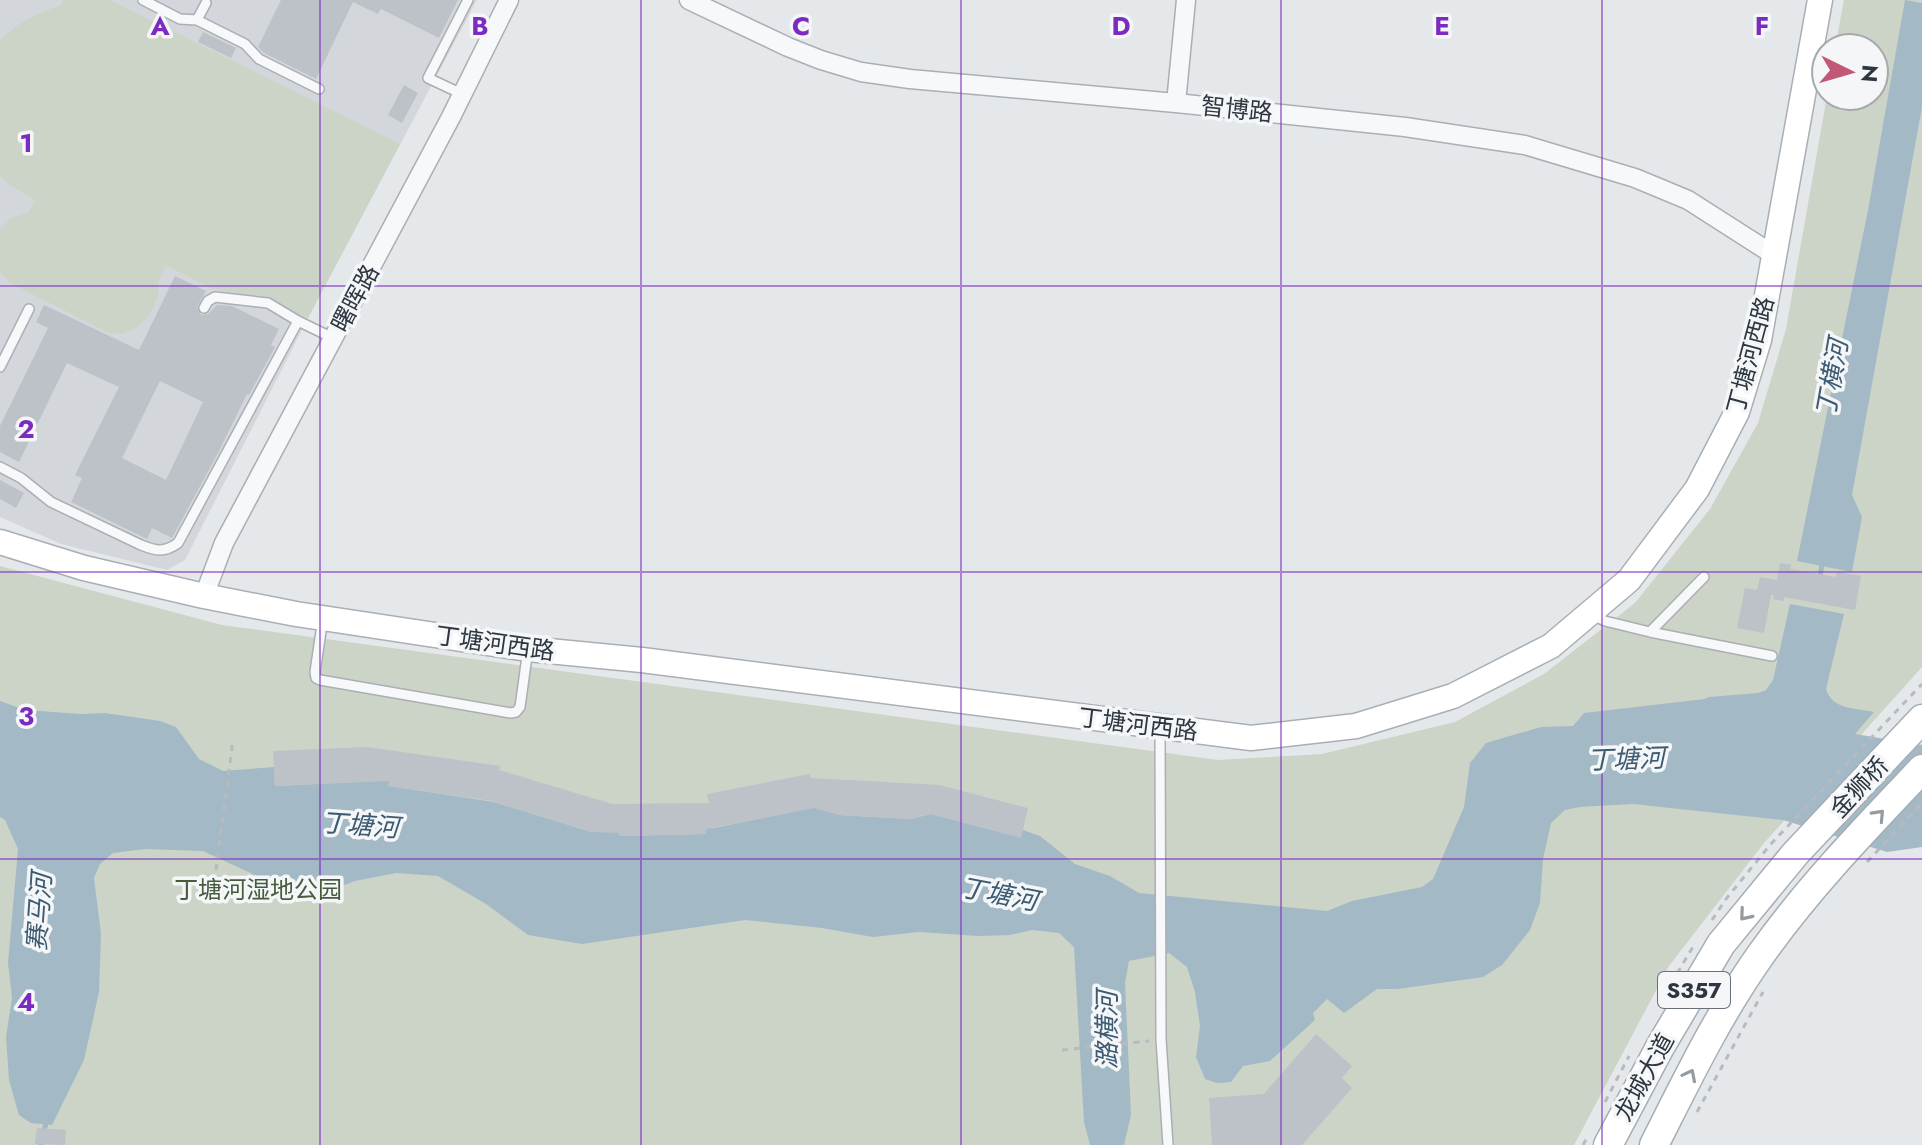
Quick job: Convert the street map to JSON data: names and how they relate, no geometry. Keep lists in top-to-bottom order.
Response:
{
  "streets": {
    "main road": ["金狮桥", "S357", "龙城大道"],
    "street": ["智博路", "曙晖路", "丁塘河西路"]
  },
  "crossings": [
    ["智博路", "丁塘河西路"],
    ["曙晖路", "丁塘河西路"],
    ["金狮桥", "龙城大道"]
  ],
  "water": [
    "丁横河",
    "丁塘河",
    "赛马河",
    "潞横河"
  ],
  "parks": ["丁塘河湿地公园"],
  "north": "right",
  "grid": {
    "columns": [
      "A",
      "B",
      "C",
      "D",
      "E",
      "F"
    ],
    "rows": [
      "1",
      "2",
      "3",
      "4"
    ]
  }
}
